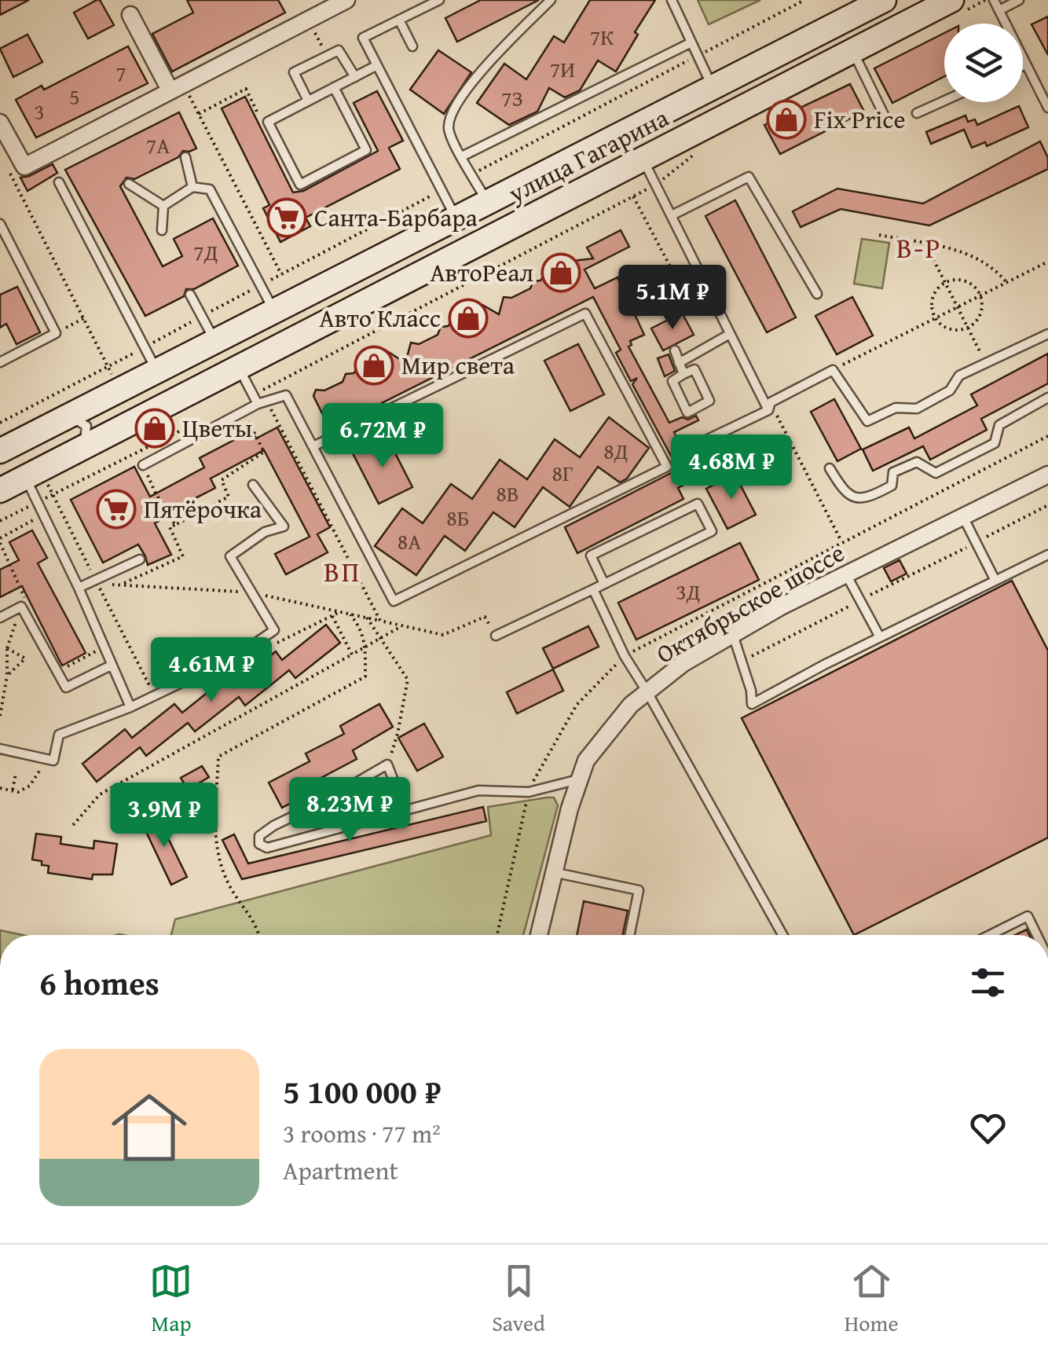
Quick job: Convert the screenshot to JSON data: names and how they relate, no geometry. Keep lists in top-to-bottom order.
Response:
{
  "streets": {
    "street": ["улица Гагарина", "Октябрьское шоссе"]
  },
  "districts": ["В-Р", "ВП"],
  "places": {
    "shop": [
      "Fix Price",
      "АвтоРеал",
      "Авто Класс",
      "Мир света",
      "Цветы"
    ],
    "supermarket": ["Санта-Барбара", "Пятёрочка"]
  },
  "house_numbers": [
    "7К",
    "7И",
    "7",
    "5",
    "7З",
    "3",
    "7А",
    "7Д",
    "8Д",
    "8Г",
    "8В",
    "8Б",
    "8А",
    "3Д"
  ],
  "page": {
    "price": [
      "5.1M ₽",
      "6.72M ₽",
      "4.68M ₽",
      "4.61M ₽",
      "8.23M ₽",
      "3.9M ₽"
    ],
    "heading": "6 homes",
    "list": [
      {
        "name": "5 100 000 ₽",
        "note": "3 rooms · 77 m² · Apartment"
      }
    ],
    "tabs": ["Map", "Saved", "Home"]
  }
}
